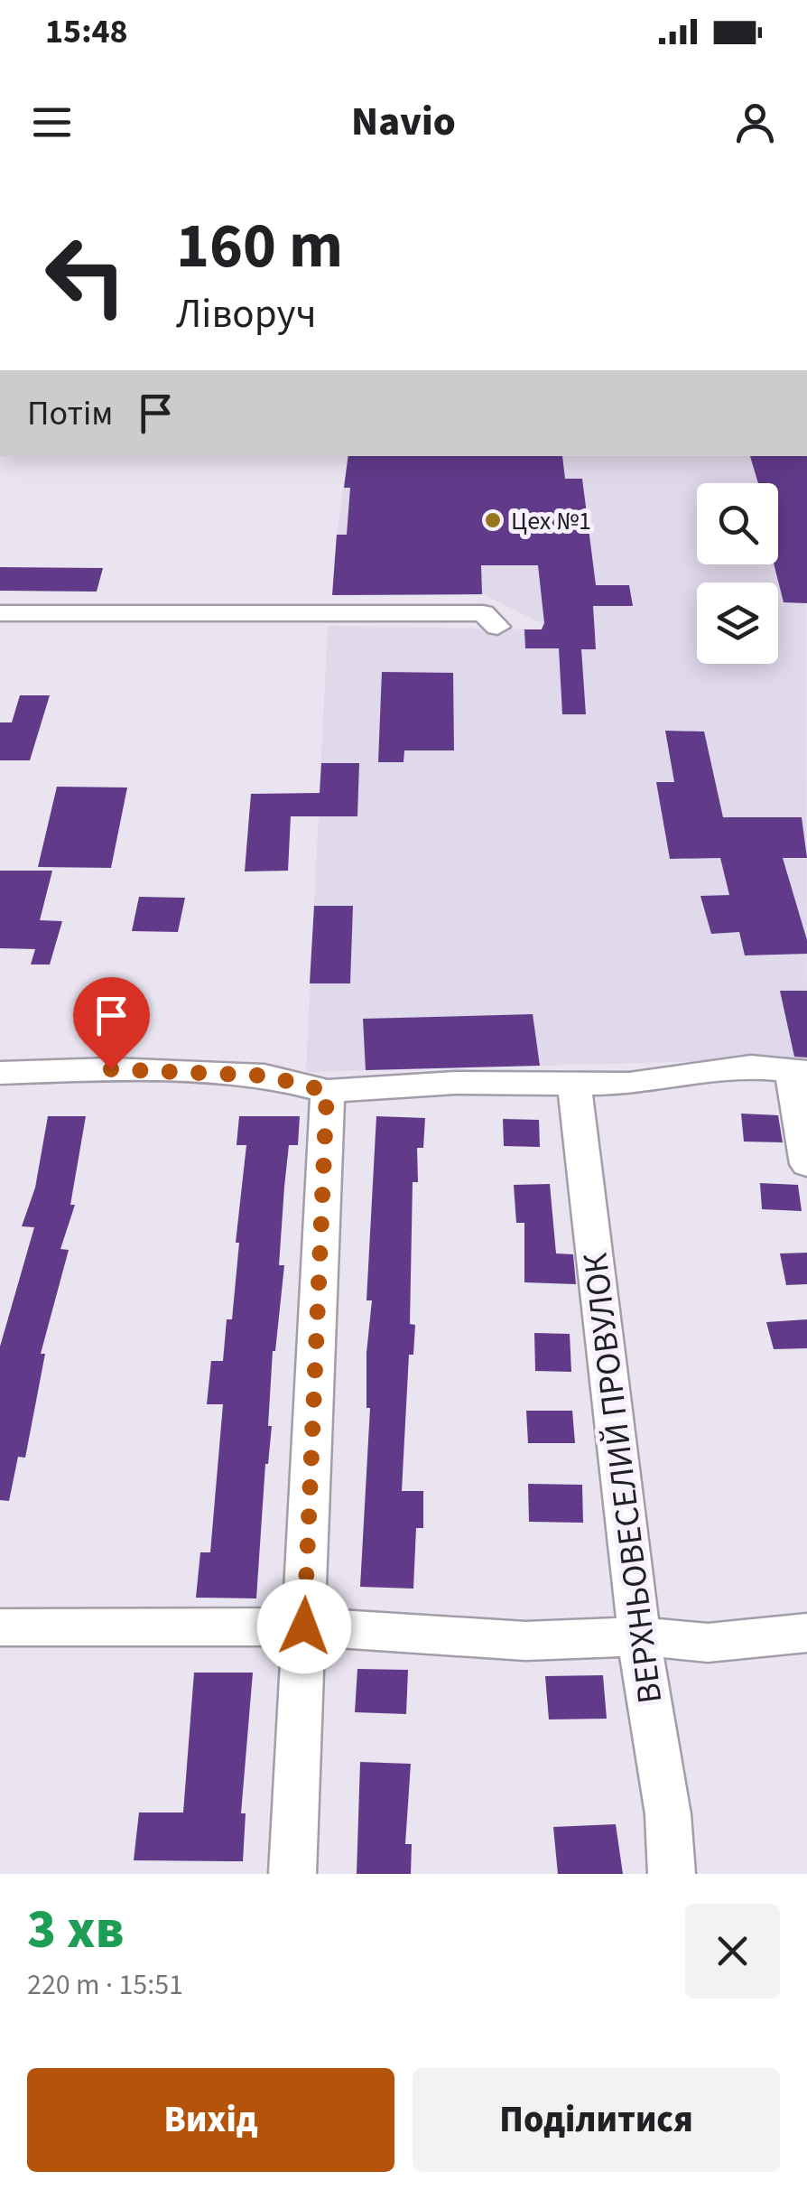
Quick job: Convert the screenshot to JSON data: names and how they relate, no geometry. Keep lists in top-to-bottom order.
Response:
{
  "streets": {
    "street": ["ВЕРХНЬОВЕСЕЛИЙ ПРОВУЛОК"]
  },
  "places": ["Цех №1"],
  "page": {
    "status": "15:48",
    "header": "Navio",
    "turn": ["160 m", "Ліворуч"],
    "then": "Потім",
    "heading": ["3 хв", "220 m · 15:51"],
    "buttons": ["Вихід", "Поділитися"]
  }
}
